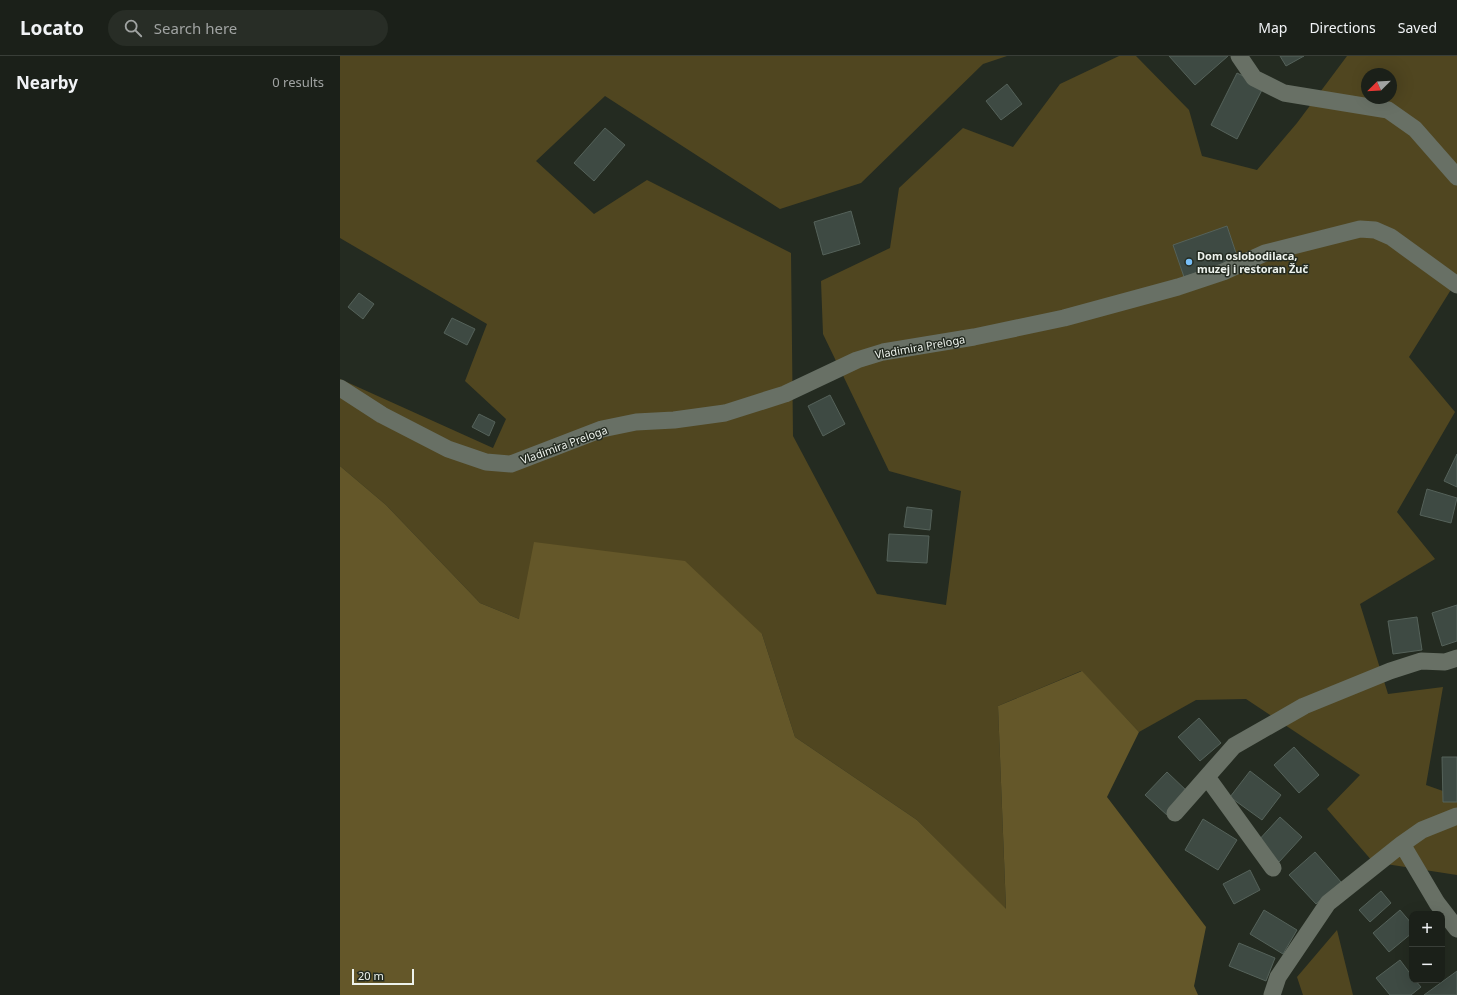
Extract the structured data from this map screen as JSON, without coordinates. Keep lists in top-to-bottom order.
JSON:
{
  "streets": {
    "street": ["Vladimira Preloga"]
  },
  "places": ["Dom oslobodilaca, muzej i restoran Žuč"],
  "scale_bar": "20 m",
  "north": "bottom left",
  "page": {
    "header": "Locato",
    "search": "Search here",
    "nav": ["Map", "Directions", "Saved"],
    "heading": ["Nearby", "0 results"],
    "map_buttons": ["+", "−"],
    "scale": "20 m"
  }
}
